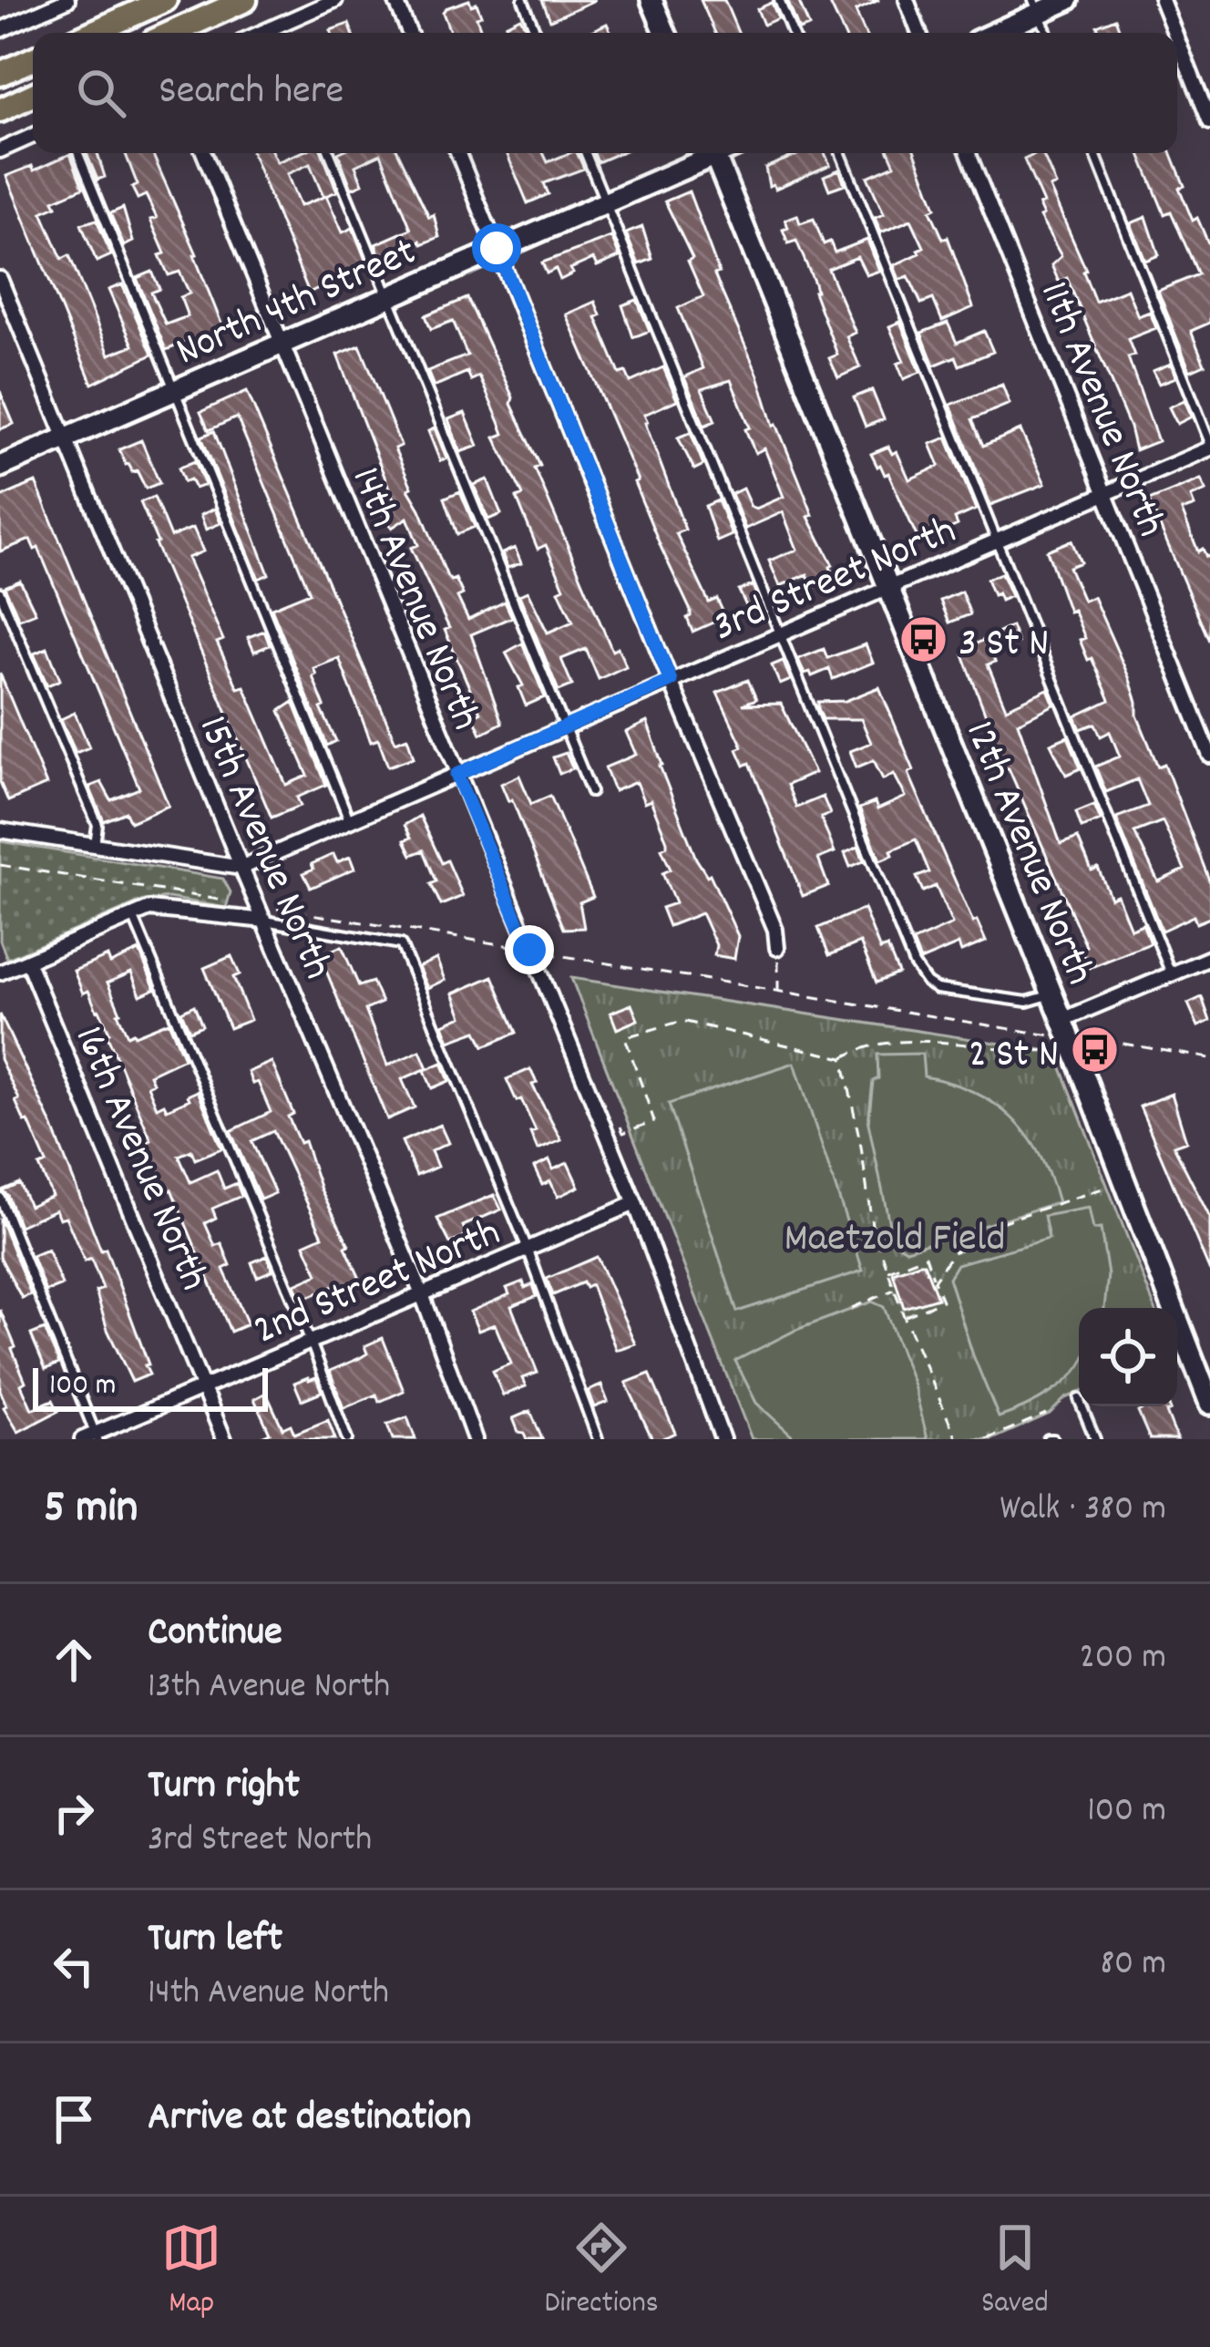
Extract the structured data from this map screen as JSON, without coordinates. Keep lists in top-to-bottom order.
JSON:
{
  "streets": {
    "street": [
      "North 4th Street",
      "11th Avenue North",
      "3rd Street North",
      "14th Avenue North",
      "15th Avenue North",
      "12th Avenue North",
      "16th Avenue North",
      "2nd Street North"
    ]
  },
  "crossings": [
    ["North 4th Street", "14th Avenue North"],
    ["North 4th Street", "15th Avenue North"],
    ["11th Avenue North", "3rd Street North"],
    ["3rd Street North", "14th Avenue North"],
    ["3rd Street North", "15th Avenue North"],
    ["3rd Street North", "12th Avenue North"],
    ["14th Avenue North", "2nd Street North"],
    ["15th Avenue North", "2nd Street North"],
    ["16th Avenue North", "2nd Street North"]
  ],
  "parks": ["Maetzold Field"],
  "places": {
    "bus stop": ["3 St N", "2 St N"]
  },
  "scale_bar": "100 m",
  "page": {
    "search": "Search here",
    "scale": "100 m",
    "heading": ["5 min", "Walk · 380 m"],
    "list": [
      ["Continue", "13th Avenue North", "200 m"],
      ["Turn right", "3rd Street North", "100 m"],
      ["Turn left", "14th Avenue North", "80 m"],
      "Arrive at destination"
    ],
    "nav": ["Map", "Directions", "Saved"]
  }
}
